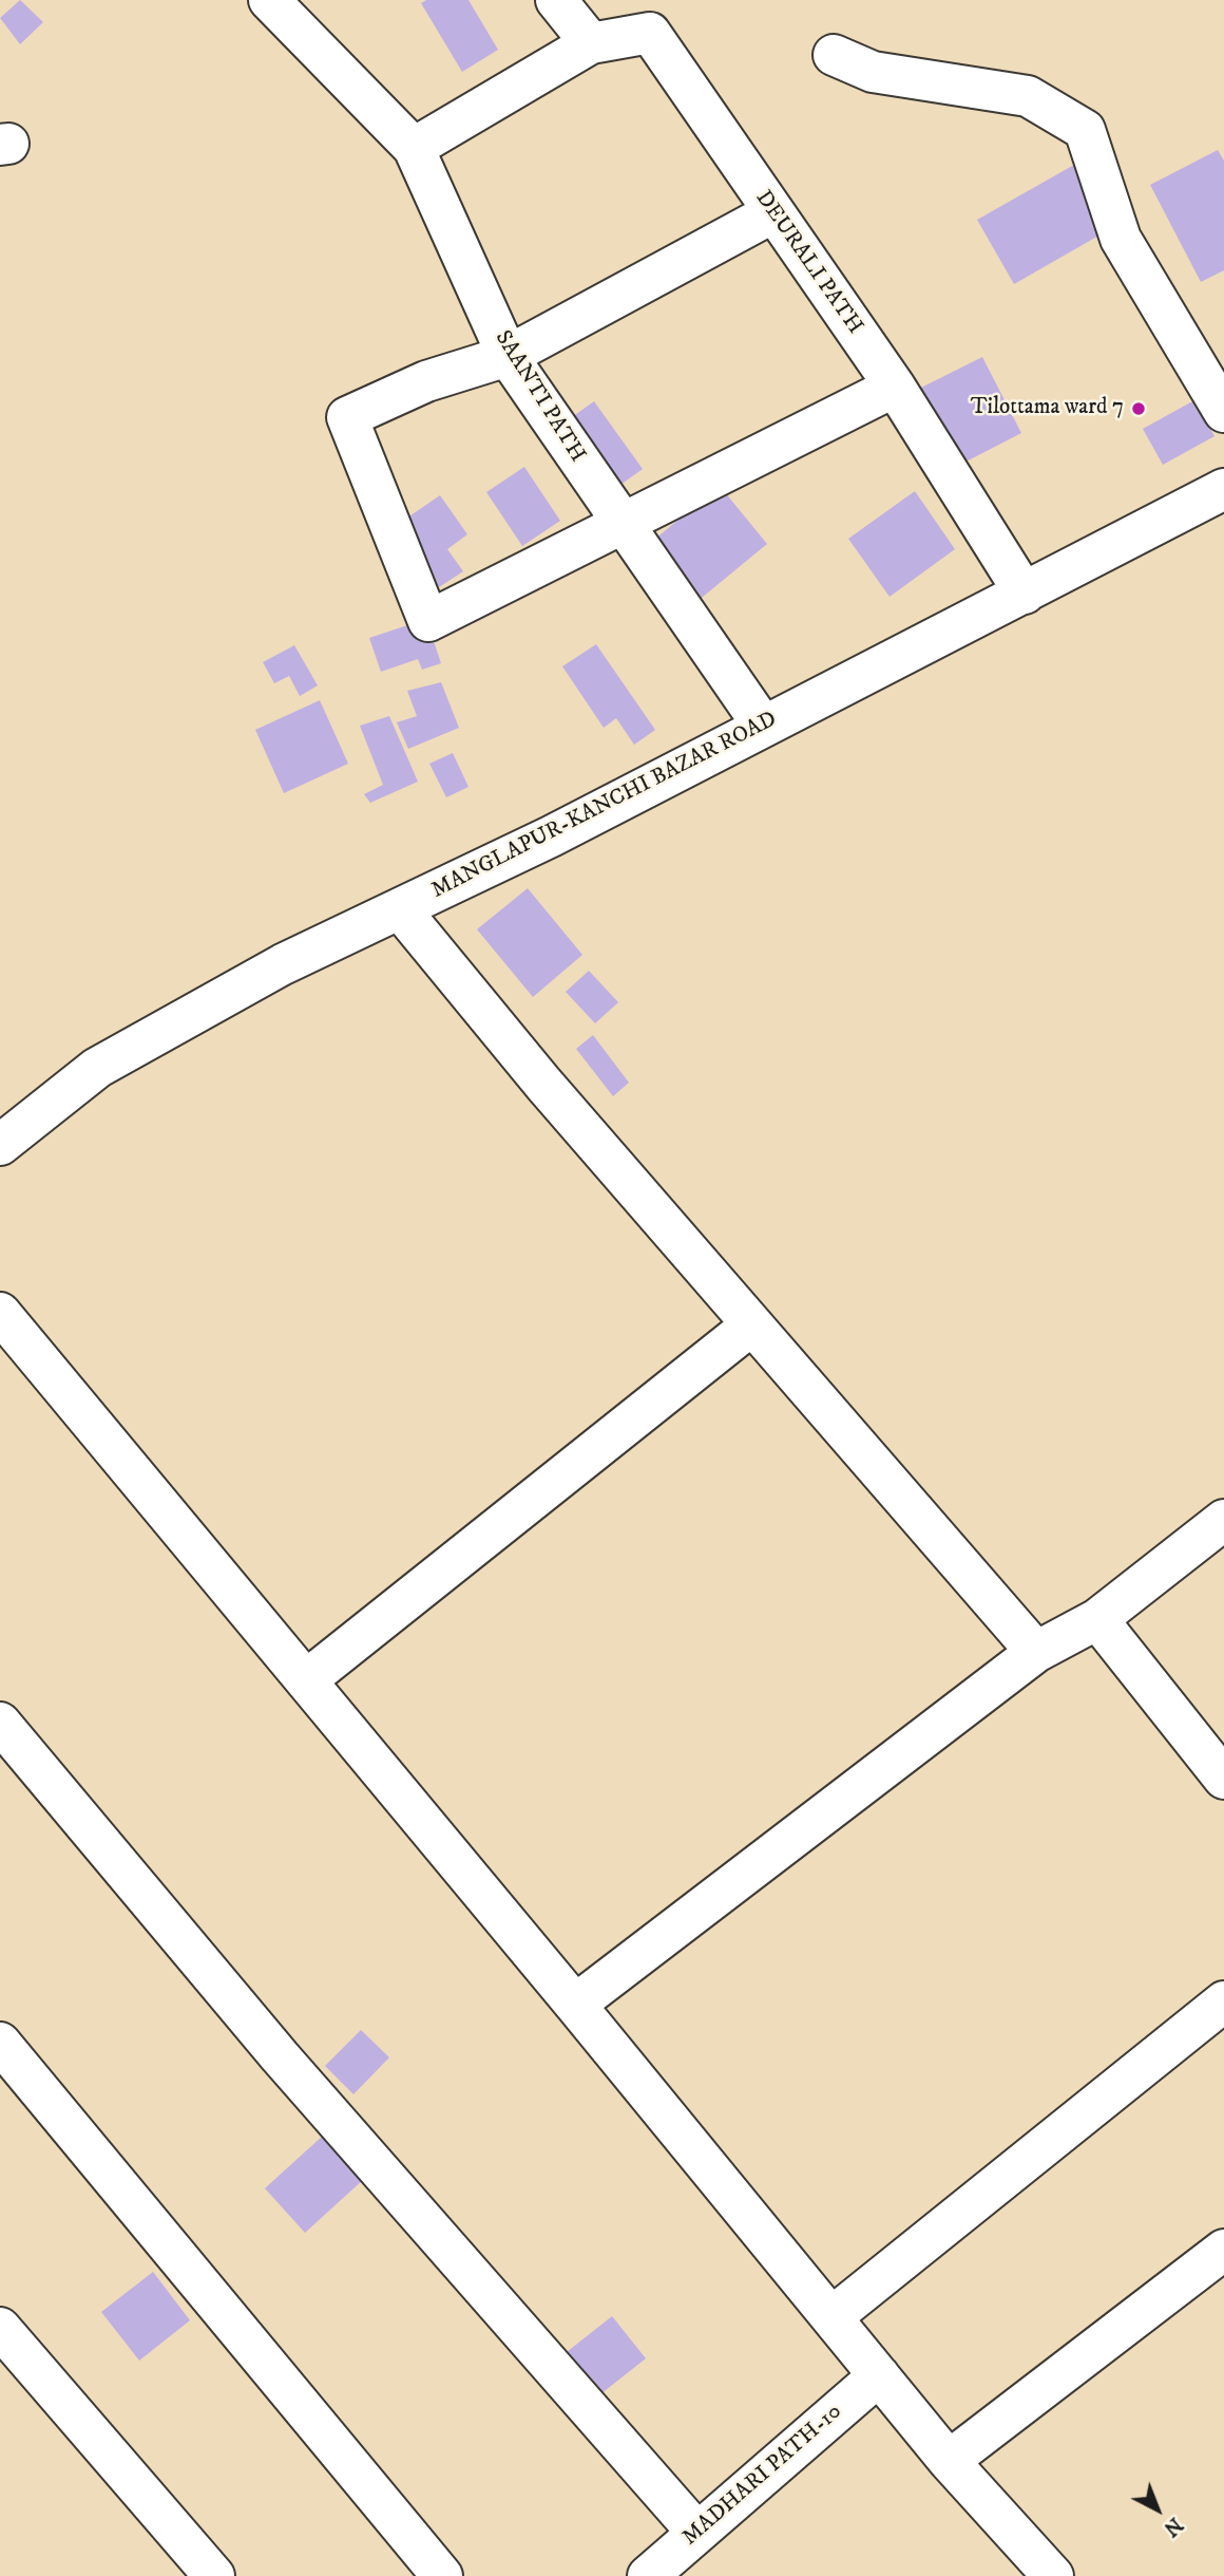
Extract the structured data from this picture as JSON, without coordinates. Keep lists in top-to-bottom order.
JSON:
{
  "streets": {
    "street": [
      "DEURALI PATH",
      "SAANTI PATH",
      "MANGLAPUR-KANCHI BAZAR ROAD",
      "MADHARI PATH-10"
    ]
  },
  "crossings": [
    ["DEURALI PATH", "MANGLAPUR-KANCHI BAZAR ROAD"],
    ["SAANTI PATH", "MANGLAPUR-KANCHI BAZAR ROAD"]
  ],
  "places": ["Tilottama ward 7"],
  "north": "bottom right"
}
